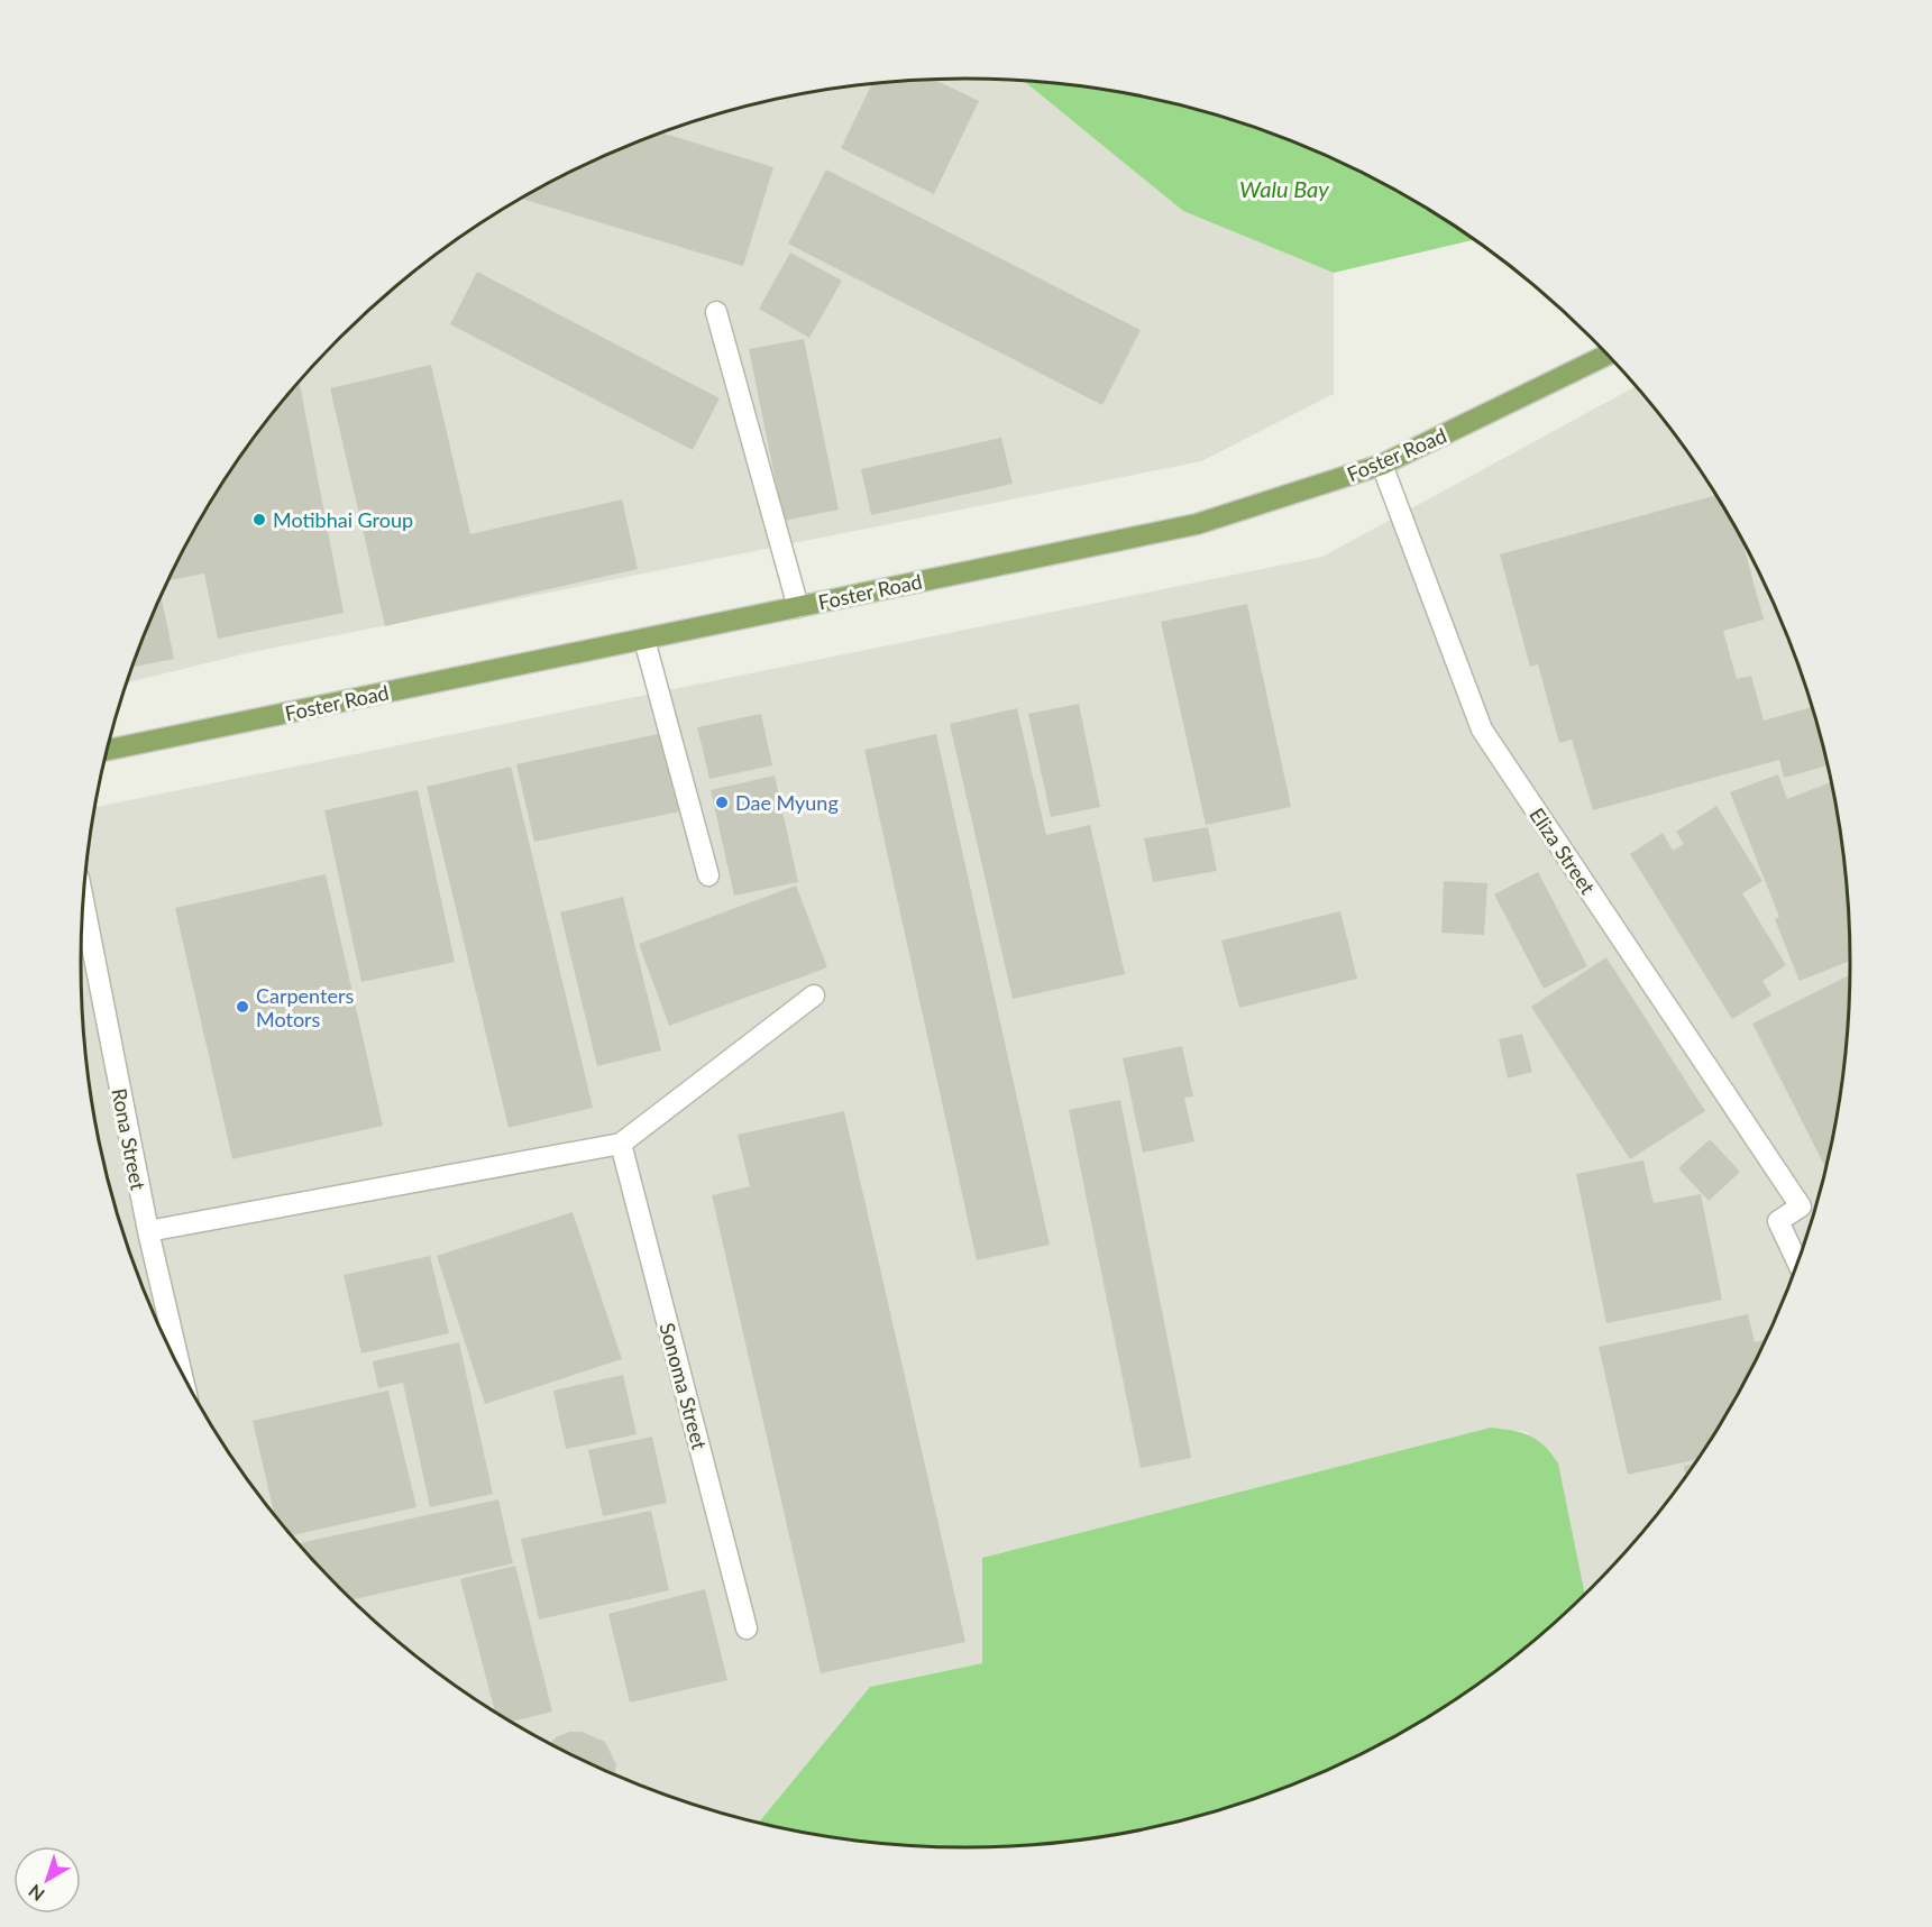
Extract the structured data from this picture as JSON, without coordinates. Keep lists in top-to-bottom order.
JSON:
{
  "streets": {
    "main road": ["Foster Road"],
    "street": ["Eliza Street", "Rona Street", "Sonoma Street"]
  },
  "crossings": [
    ["Foster Road", "Eliza Street"]
  ],
  "water": ["Walu Bay"],
  "places": ["Motibhai Group", "Dae Myung", "Carpenters Motors"],
  "north": "bottom left"
}
